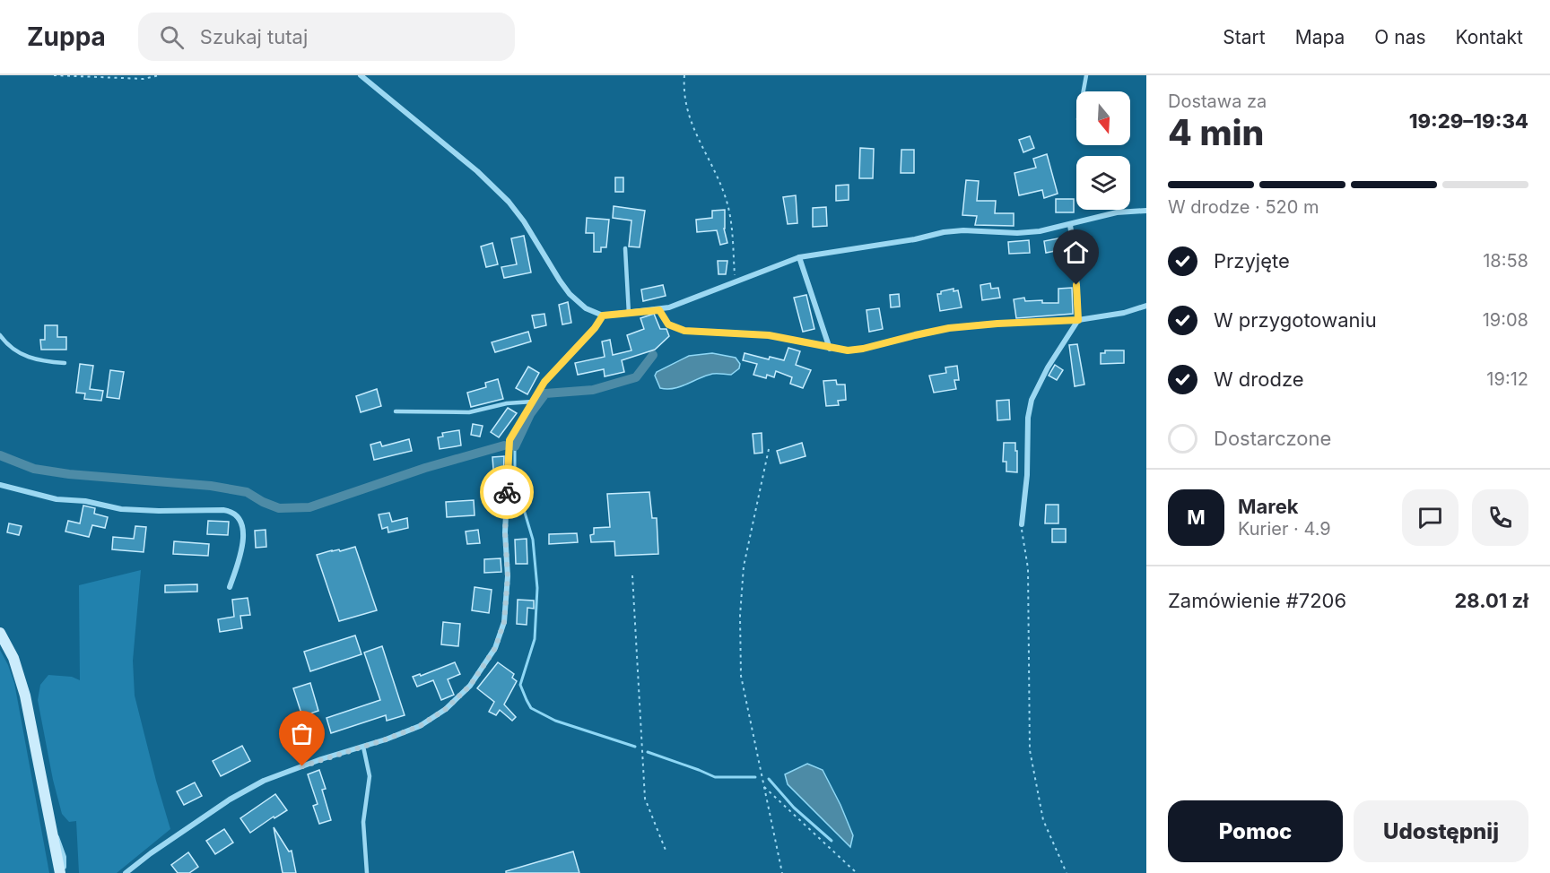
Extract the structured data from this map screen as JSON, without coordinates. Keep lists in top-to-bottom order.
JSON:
{
  "north": "bottom",
  "page": {
    "header": "Zuppa",
    "search": "Szukaj tutaj",
    "nav": [
      "Start",
      "Mapa",
      "O nas",
      "Kontakt"
    ],
    "heading": ["4 min", "Dostawa za", "19:29–19:34"],
    "panel": [
      "Marek",
      "Kurier · 4.9",
      "Zamówienie #7206",
      "28.01 zł"
    ],
    "bar": "W drodze · 520 m",
    "list": [
      ["Przyjęte", "18:58"],
      ["W przygotowaniu", "19:08"],
      ["W drodze", "19:12"],
      "Dostarczone"
    ],
    "round": "M",
    "buttons": ["Pomoc", "Udostępnij"]
  }
}
